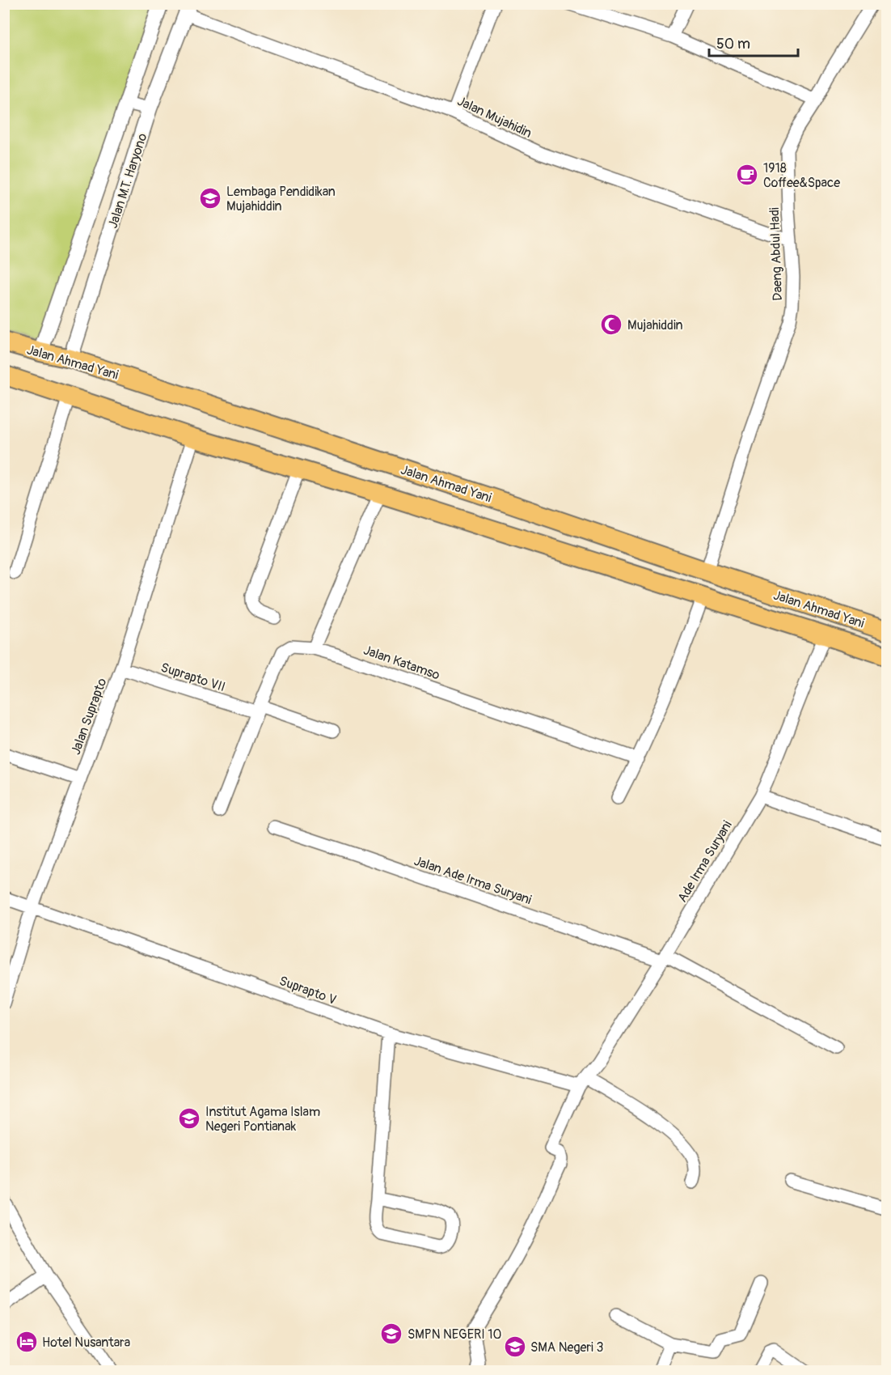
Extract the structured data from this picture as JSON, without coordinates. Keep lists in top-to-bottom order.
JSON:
{
  "streets": {
    "main road": ["Jalan Ahmad Yani"],
    "street": [
      "Jalan Mujahidin",
      "Jalan M.T. Haryono",
      "Daeng Abdul Hadi",
      "Jalan Katamso",
      "Suprapto VII",
      "Jalan Suprapto",
      "Ade Irma Suryani",
      "Jalan Ade Irma Suryani",
      "Suprapto V"
    ]
  },
  "crossings": [
    ["Jalan Mujahidin", "Jalan M.T. Haryono"],
    ["Jalan Mujahidin", "Daeng Abdul Hadi"],
    ["Jalan M.T. Haryono", "Jalan Ahmad Yani"],
    ["Daeng Abdul Hadi", "Jalan Ahmad Yani"],
    ["Jalan Ahmad Yani", "Jalan Suprapto"],
    ["Jalan Ahmad Yani", "Ade Irma Suryani"],
    ["Jalan Katamso", "Suprapto VII"],
    ["Suprapto VII", "Jalan Suprapto"],
    ["Jalan Suprapto", "Suprapto V"],
    ["Ade Irma Suryani", "Jalan Ade Irma Suryani"],
    ["Ade Irma Suryani", "Suprapto V"]
  ],
  "places": {
    "cafe": ["1918 Coffee&Space"],
    "school or university": [
      "Lembaga Pendidikan Mujahiddin",
      "Institut Agama Islam Negeri Pontianak",
      "SMPN NEGERI 10",
      "SMA Negeri 3"
    ],
    "mosque": ["Mujahiddin"],
    "hotel": ["Hotel Nusantara"]
  },
  "scale_bar": "50 m"
}
